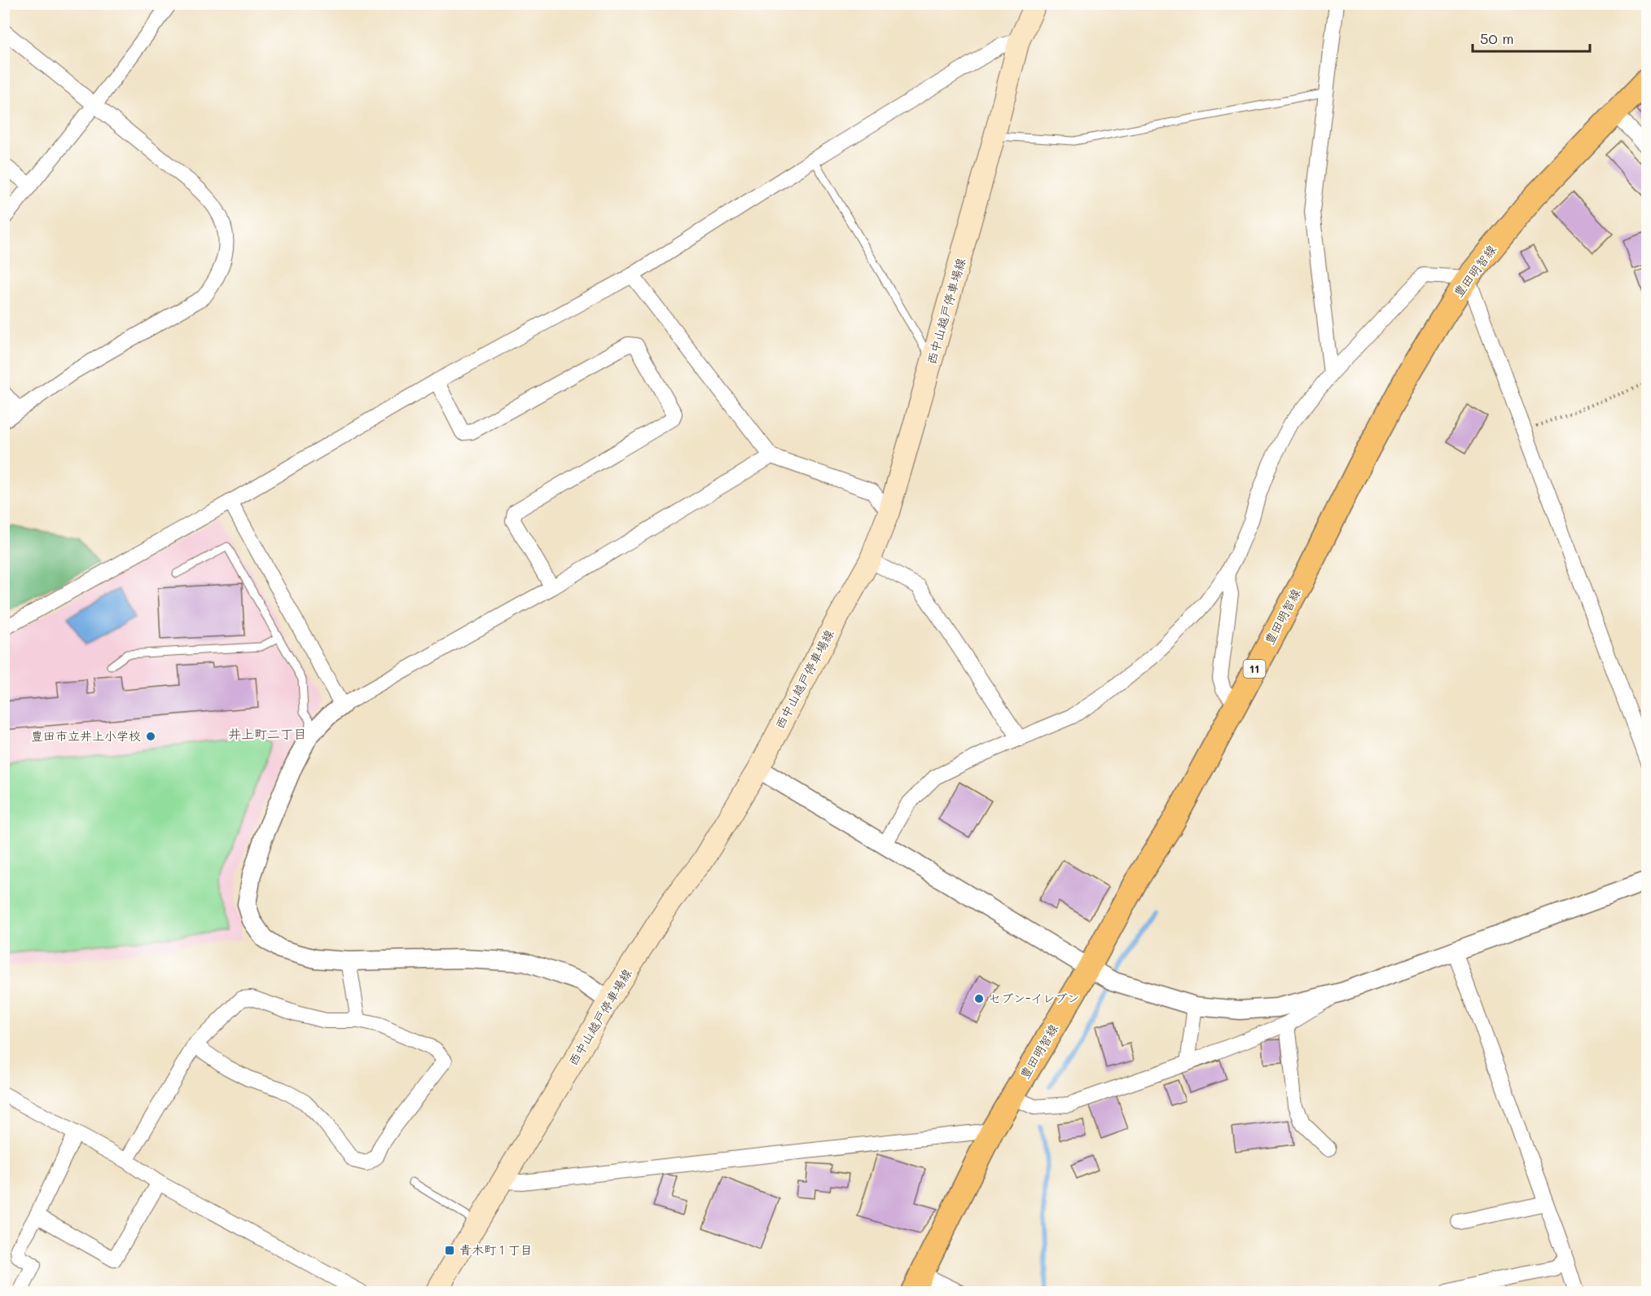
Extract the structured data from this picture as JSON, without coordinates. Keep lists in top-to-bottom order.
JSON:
{
  "streets": {
    "main road": ["豊田明智線", "西中山越戸停車場線", "11"]
  },
  "districts": ["井上町二丁目"],
  "places": {
    "other": ["豊田市立井上小学校", "セブン-イレブン"],
    "transit": ["青木町１丁目"]
  },
  "scale_bar": "50 m"
}
